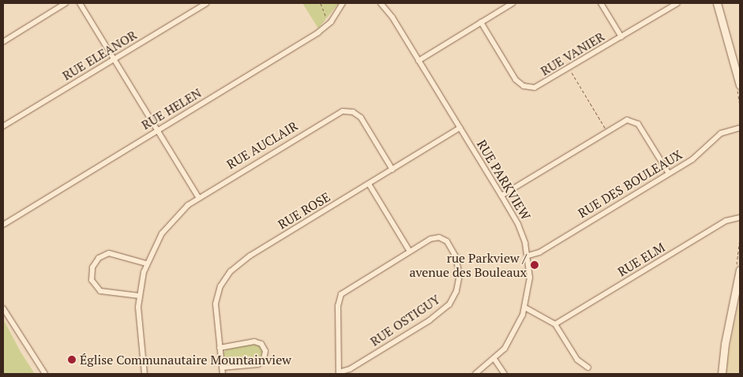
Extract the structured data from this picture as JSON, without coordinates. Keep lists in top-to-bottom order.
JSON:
{
  "streets": {
    "street": [
      "RUE VANIER",
      "RUE ELEANOR",
      "RUE HELEN",
      "RUE AUCLAIR",
      "RUE PARKVIEW",
      "RUE DES BOULEAUX",
      "RUE ROSE",
      "RUE ELM",
      "RUE OSTIGUY"
    ]
  },
  "crossings": [
    ["RUE AUCLAIR", "RUE ROSE"],
    ["RUE PARKVIEW", "RUE DES BOULEAUX"],
    ["RUE PARKVIEW", "RUE ROSE"]
  ],
  "places": ["rue Parkview / avenue des Bouleaux", "Église Communautaire Mountainview"]
}
